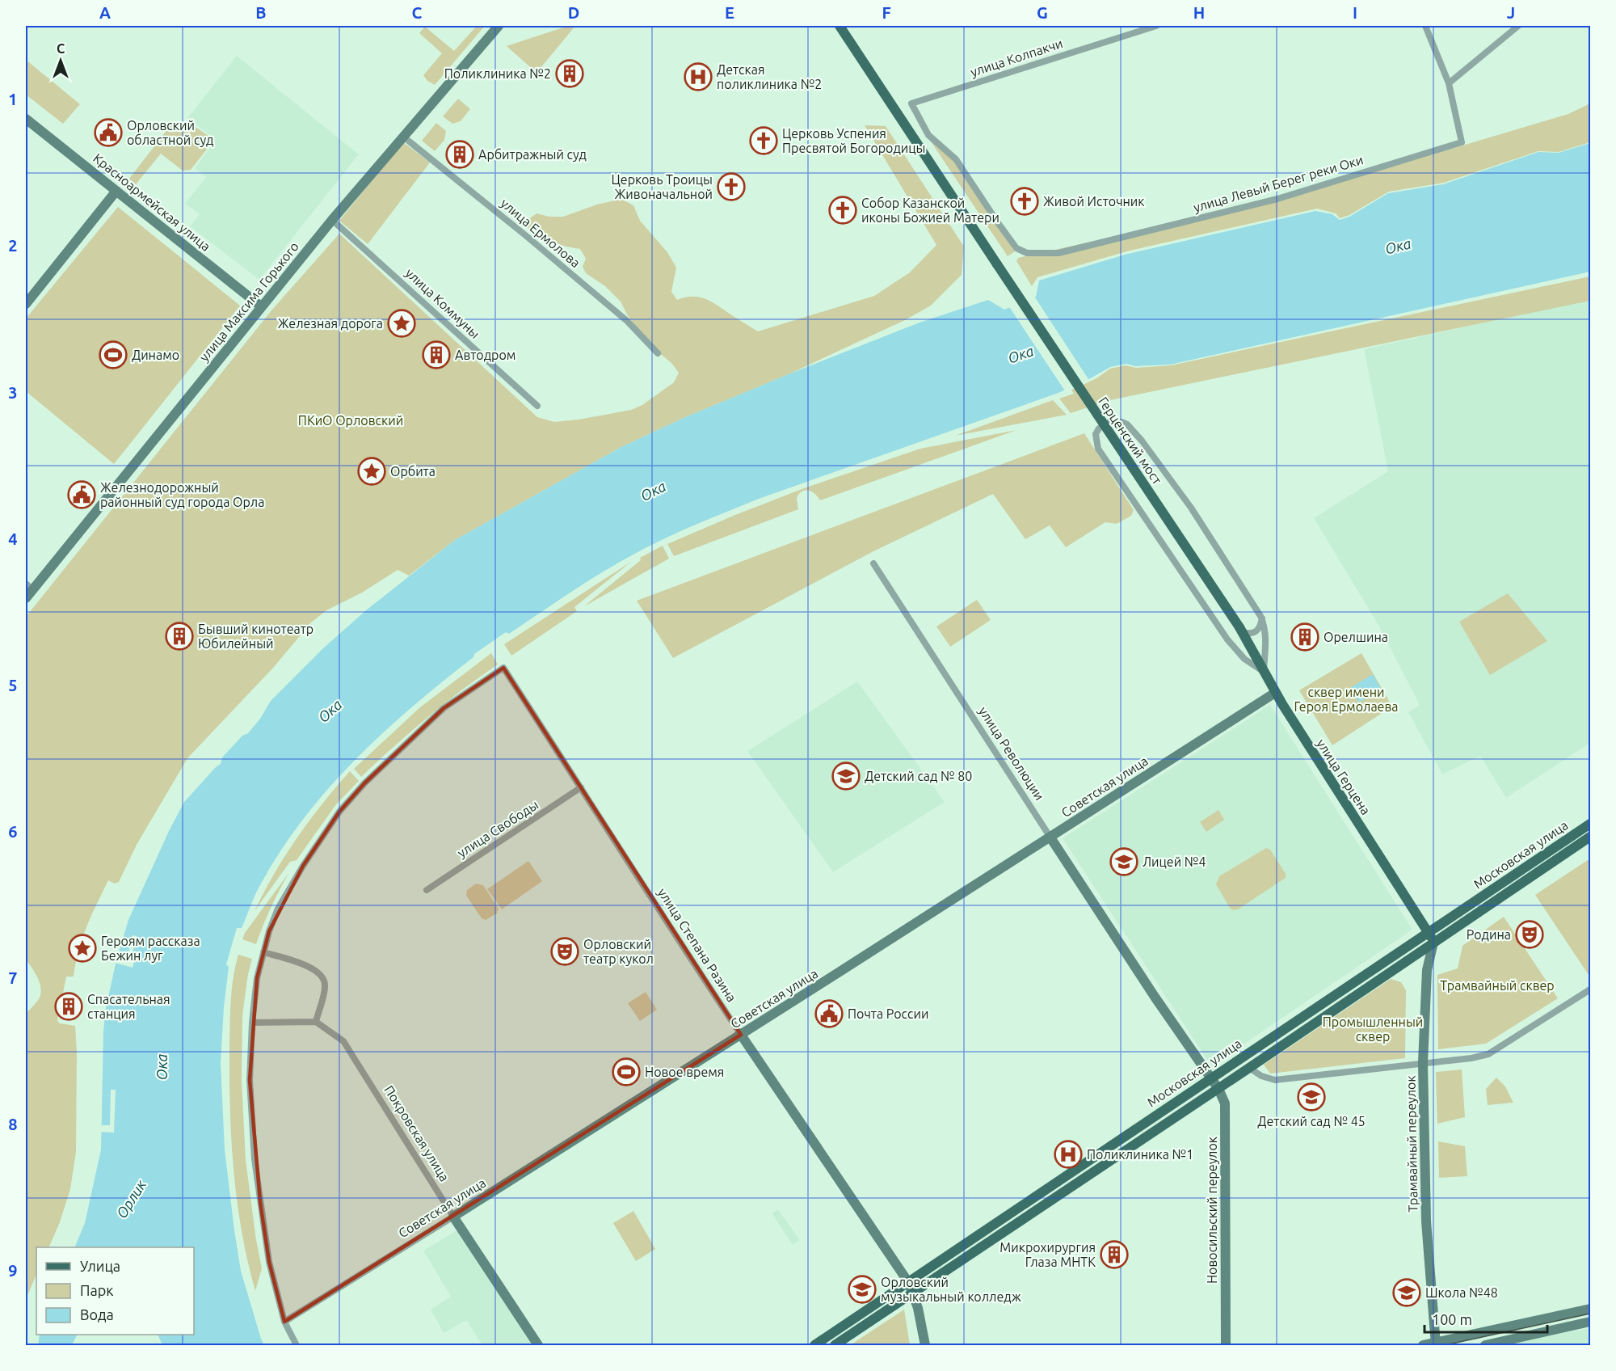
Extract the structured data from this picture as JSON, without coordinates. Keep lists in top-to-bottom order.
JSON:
{
  "streets": {
    "main road": ["Герценский мост", "улица Герцена", "Московская улица"],
    "street": [
      "улица Колпакчи",
      "улица Левый Берег реки Оки",
      "Красноармейская улица",
      "улица Ермолова",
      "улица Максима Горького",
      "улица Коммуны",
      "улица Революции",
      "Советская улица",
      "улица Свободы",
      "улица Степана Разина",
      "Покровская улица",
      "Трамвайный переулок",
      "Новосильский переулок"
    ]
  },
  "crossings": [
    ["улица Колпакчи", "улица Левый Берег реки Оки"],
    ["Красноармейская улица", "улица Максима Горького"],
    ["улица Ермолова", "улица Максима Горького"],
    ["улица Максима Горького", "улица Коммуны"],
    ["Герценский мост", "улица Герцена"],
    ["улица Революции", "Советская улица"],
    ["улица Революции", "Московская улица"],
    ["улица Революции", "Новосильский переулок"],
    ["улица Герцена", "Советская улица"],
    ["улица Герцена", "Московская улица"],
    ["улица Герцена", "Трамвайный переулок"],
    ["Советская улица", "улица Степана Разина"],
    ["Советская улица", "Покровская улица"],
    ["улица Свободы", "улица Степана Разина"],
    ["Московская улица", "улица Степана Разина"],
    ["Московская улица", "Трамвайный переулок"],
    ["Московская улица", "Новосильский переулок"]
  ],
  "water": ["Ока", "Орлик"],
  "parks": [
    "ПКиО Орловский",
    "сквер имени Героя Ермолаева",
    "Трамвайный сквер",
    "Промышленный сквер"
  ],
  "places": {
    "building": [
      "Поликлиника №2",
      "Арбитражный суд",
      "Автодром",
      "Бывший кинотеатр Юбилейный",
      "Орелшина",
      "Спасательная станция",
      "Микрохирургия Глаза МНТК"
    ],
    "hospital": ["Детская поликлиника №2", "Поликлиника №1"],
    "public building": ["Орловский областной суд", "Железнодорожный районный суд города Орла", "Почта России"],
    "church": [
      "Церковь Успения Пресвятой Богородицы",
      "Церковь Троицы Живоначальной",
      "Живой Источник",
      "Собор Казанской иконы Божией Матери"
    ],
    "place": ["Железная дорога", "Орбита", "Героям рассказа Бежин луг"],
    "sports": ["Динамо", "Новое время"],
    "school or university": [
      "Детский сад № 80",
      "Лицей №4",
      "Детский сад № 45",
      "Орловский музыкальный колледж",
      "Школа №48"
    ],
    "theatre": ["Родина", "Орловский театр кукол"]
  },
  "legend": ["Улица", "Парк", "Вода"],
  "scale_bar": "100 m",
  "north": "top",
  "grid": {
    "columns": [
      "A",
      "B",
      "C",
      "D",
      "E",
      "F",
      "G",
      "H",
      "I",
      "J"
    ],
    "rows": [
      "1",
      "2",
      "3",
      "4",
      "5",
      "6",
      "7",
      "8",
      "9"
    ]
  }
}
